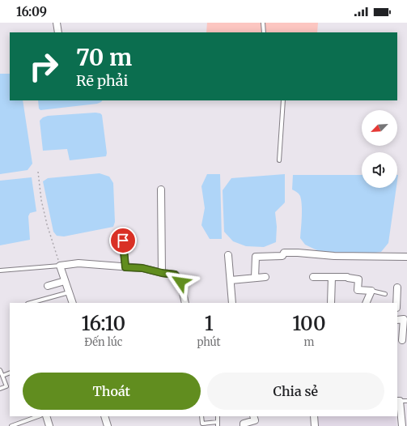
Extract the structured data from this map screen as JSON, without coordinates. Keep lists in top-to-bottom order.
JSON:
{
  "north": "bottom left",
  "page": {
    "status": "16:09",
    "turn": ["70 m", "Rẽ phải"],
    "eta": [
      "16:10",
      "Đến lúc",
      "1",
      "phút",
      "100",
      "m"
    ],
    "buttons": ["Thoát", "Chia sẻ"]
  }
}
